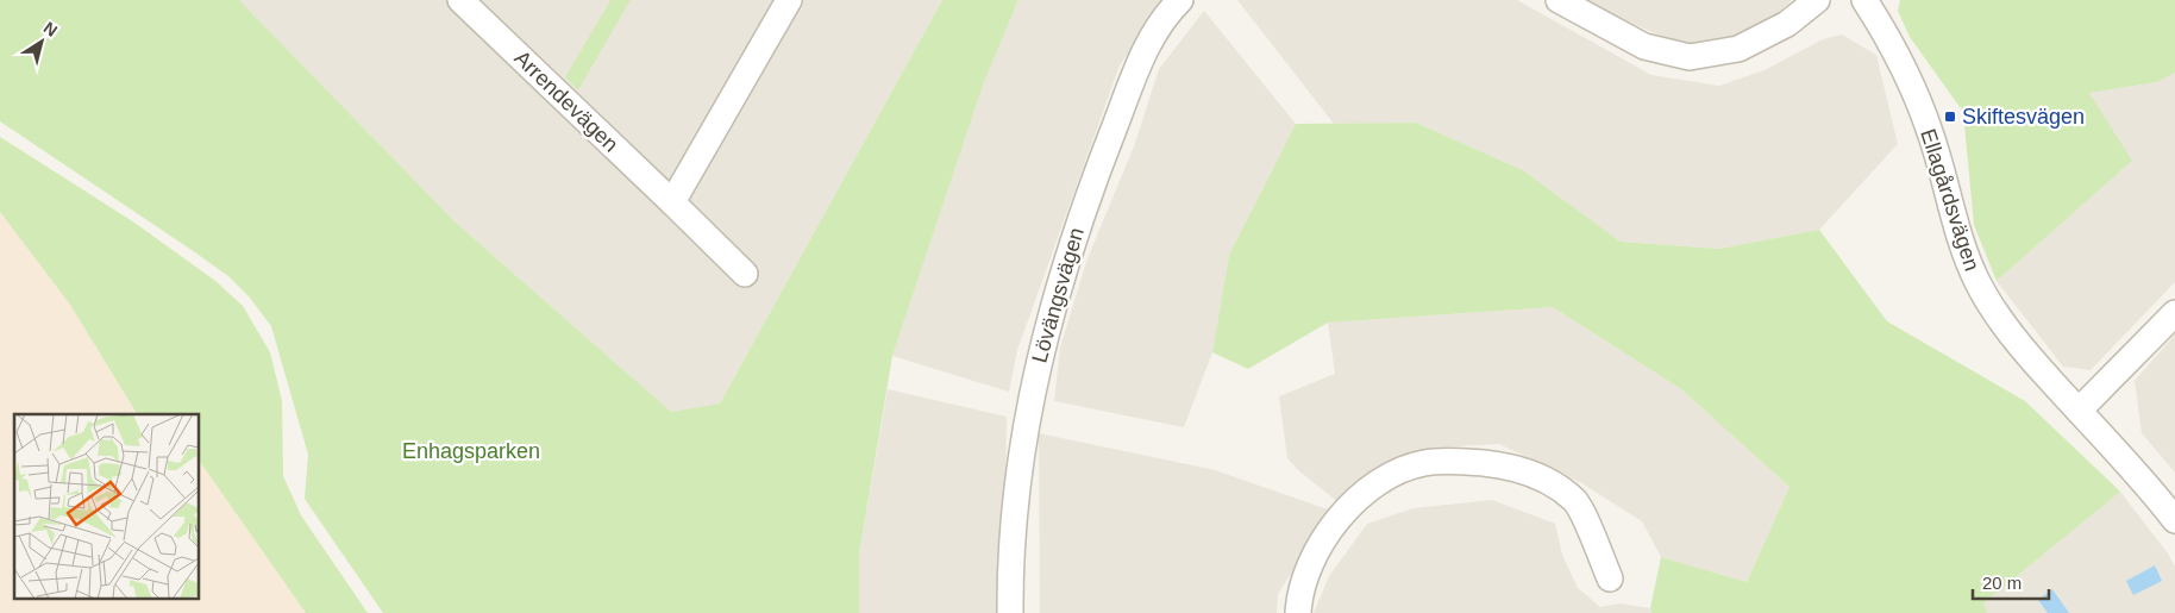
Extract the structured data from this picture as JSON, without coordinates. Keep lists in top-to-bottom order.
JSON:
{
  "streets": {
    "street": ["Arrendevägen", "Ellagårdsvägen", "Lövängsvägen"]
  },
  "parks": ["Enhagsparken"],
  "places": {
    "transit": ["Skiftesvägen"]
  },
  "scale_bar": "20 m",
  "north": "top right"
}
